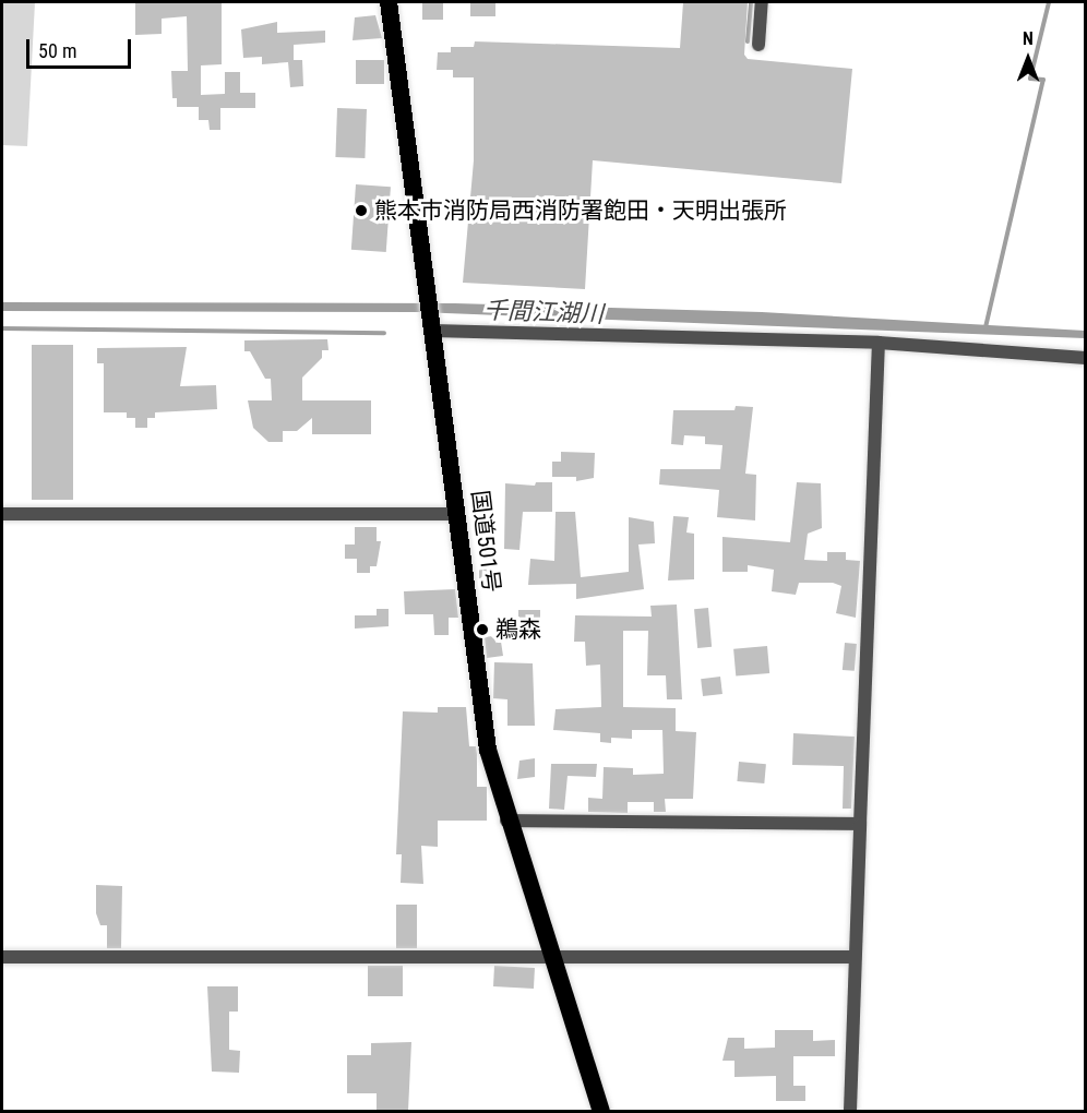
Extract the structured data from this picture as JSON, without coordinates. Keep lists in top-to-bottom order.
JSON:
{
  "streets": {
    "highway": ["国道501号"]
  },
  "water": ["千間江湖川"],
  "places": ["熊本市消防局西消防署飽田・天明出張所", "鵜森"],
  "scale_bar": "50 m",
  "north": "top"
}
